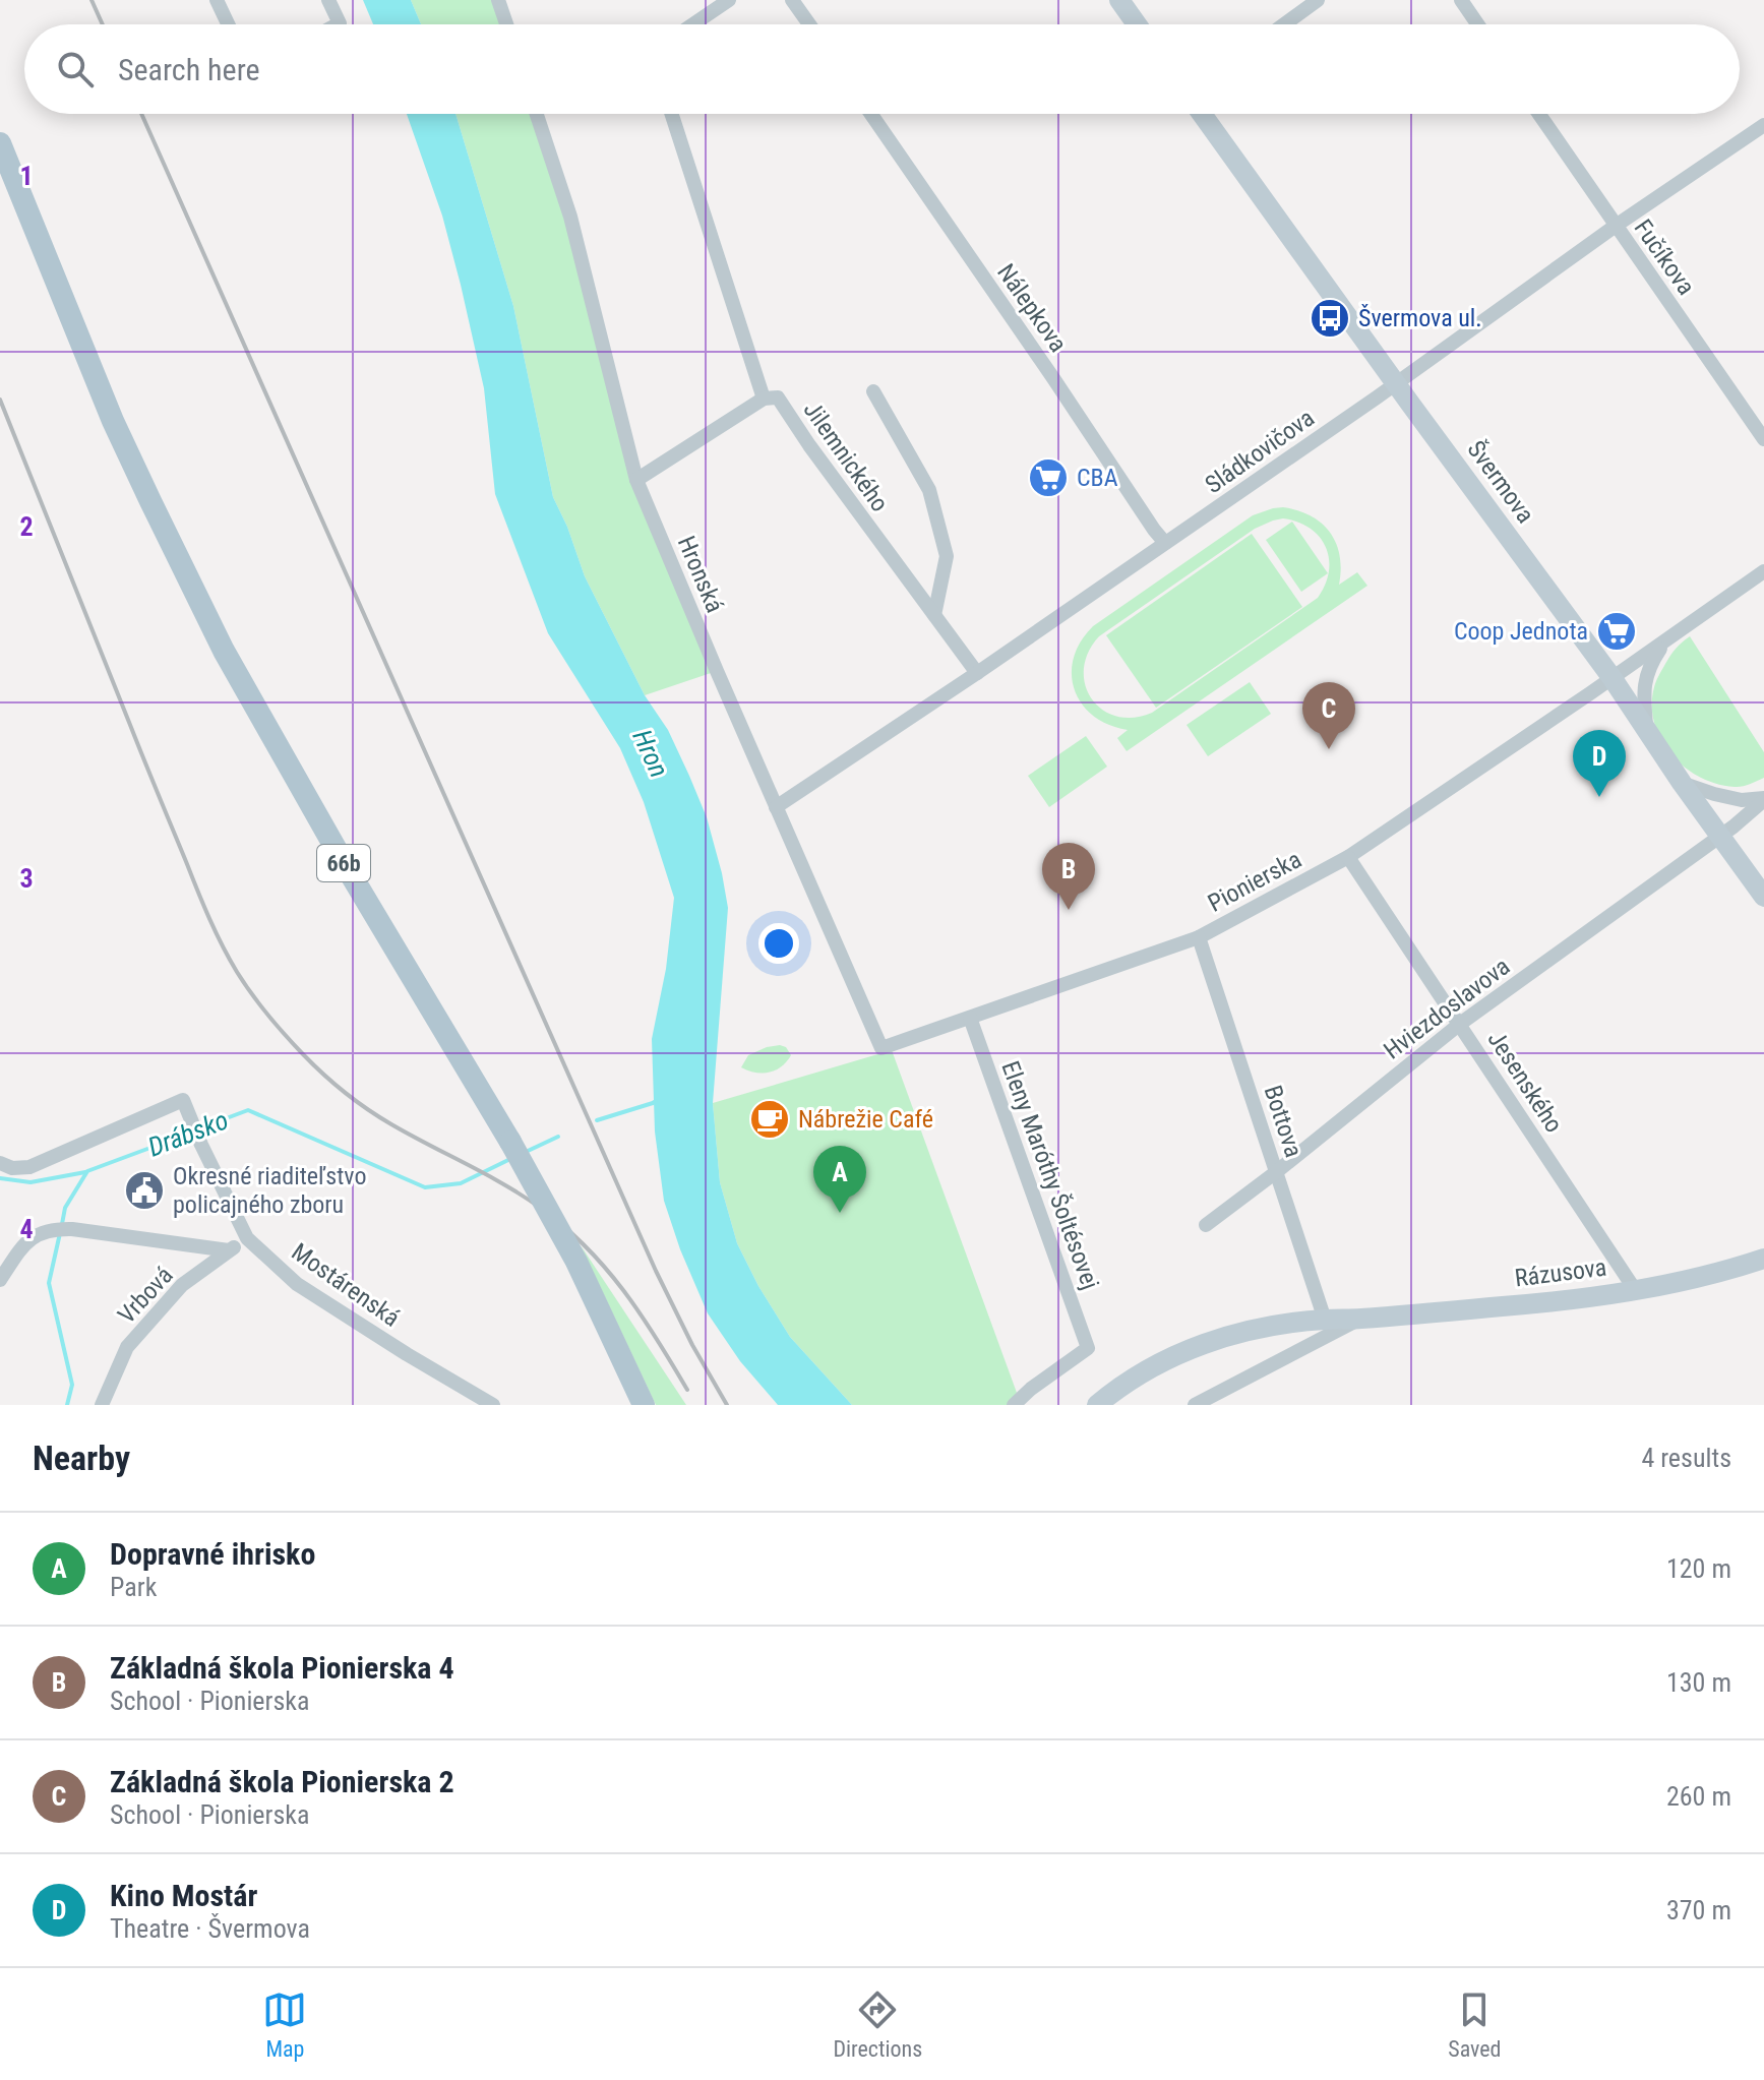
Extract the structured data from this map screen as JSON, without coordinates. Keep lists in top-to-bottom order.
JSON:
{
  "streets": {
    "main road": ["66b"],
    "street": [
      "Fučíkova",
      "Nálepkova",
      "Sládkovičova",
      "Jilemnického",
      "Švermova",
      "Hronská",
      "Pionierska",
      "Hviezdoslavova",
      "Jesenského",
      "Bottova",
      "Eleny Maróthy Šoltésovej",
      "Rázusova",
      "Mostárenská",
      "Vrbová"
    ]
  },
  "crossings": [
    ["Fučíkova", "Sládkovičova"],
    ["Nálepkova", "Sládkovičova"],
    ["Sládkovičova", "Jilemnického"],
    ["Sládkovičova", "Švermova"],
    ["Sládkovičova", "Hronská"],
    ["Švermova", "Pionierska"],
    ["Švermova", "Hviezdoslavova"],
    ["Hronská", "Pionierska"],
    ["Pionierska", "Jesenského"],
    ["Pionierska", "Bottova"],
    ["Pionierska", "Eleny Maróthy Šoltésovej"],
    ["Hviezdoslavova", "Jesenského"],
    ["Hviezdoslavova", "Bottova"],
    ["Jesenského", "Rázusova"],
    ["Bottova", "Rázusova"],
    ["Mostárenská", "Vrbová"]
  ],
  "water": ["Hron", "Drábsko"],
  "places": {
    "bus stop": ["Švermova ul."],
    "supermarket": ["CBA", "Coop Jednota"],
    "cafe": ["Nábrežie Café"],
    "public building": ["Okresné riaditeľstvo policajného zboru"]
  },
  "page": {
    "search": "Search here",
    "pins": [
      "C",
      "D",
      "B",
      "A"
    ],
    "heading": ["Nearby", "4 results"],
    "list": [
      {
        "mark": "A",
        "name": "Dopravné ihrisko",
        "note": "Park",
        "value": "120 m"
      },
      {
        "mark": "B",
        "name": "Základná škola Pionierska 4",
        "note": "School · Pionierska",
        "value": "130 m"
      },
      {
        "mark": "C",
        "name": "Základná škola Pionierska 2",
        "note": "School · Pionierska",
        "value": "260 m"
      },
      {
        "mark": "D",
        "name": "Kino Mostár",
        "note": "Theatre · Švermova",
        "value": "370 m"
      }
    ],
    "nav": ["Map", "Directions", "Saved"]
  },
  "grid": {
    "rows": [
      "1",
      "2",
      "3",
      "4"
    ]
  }
}
